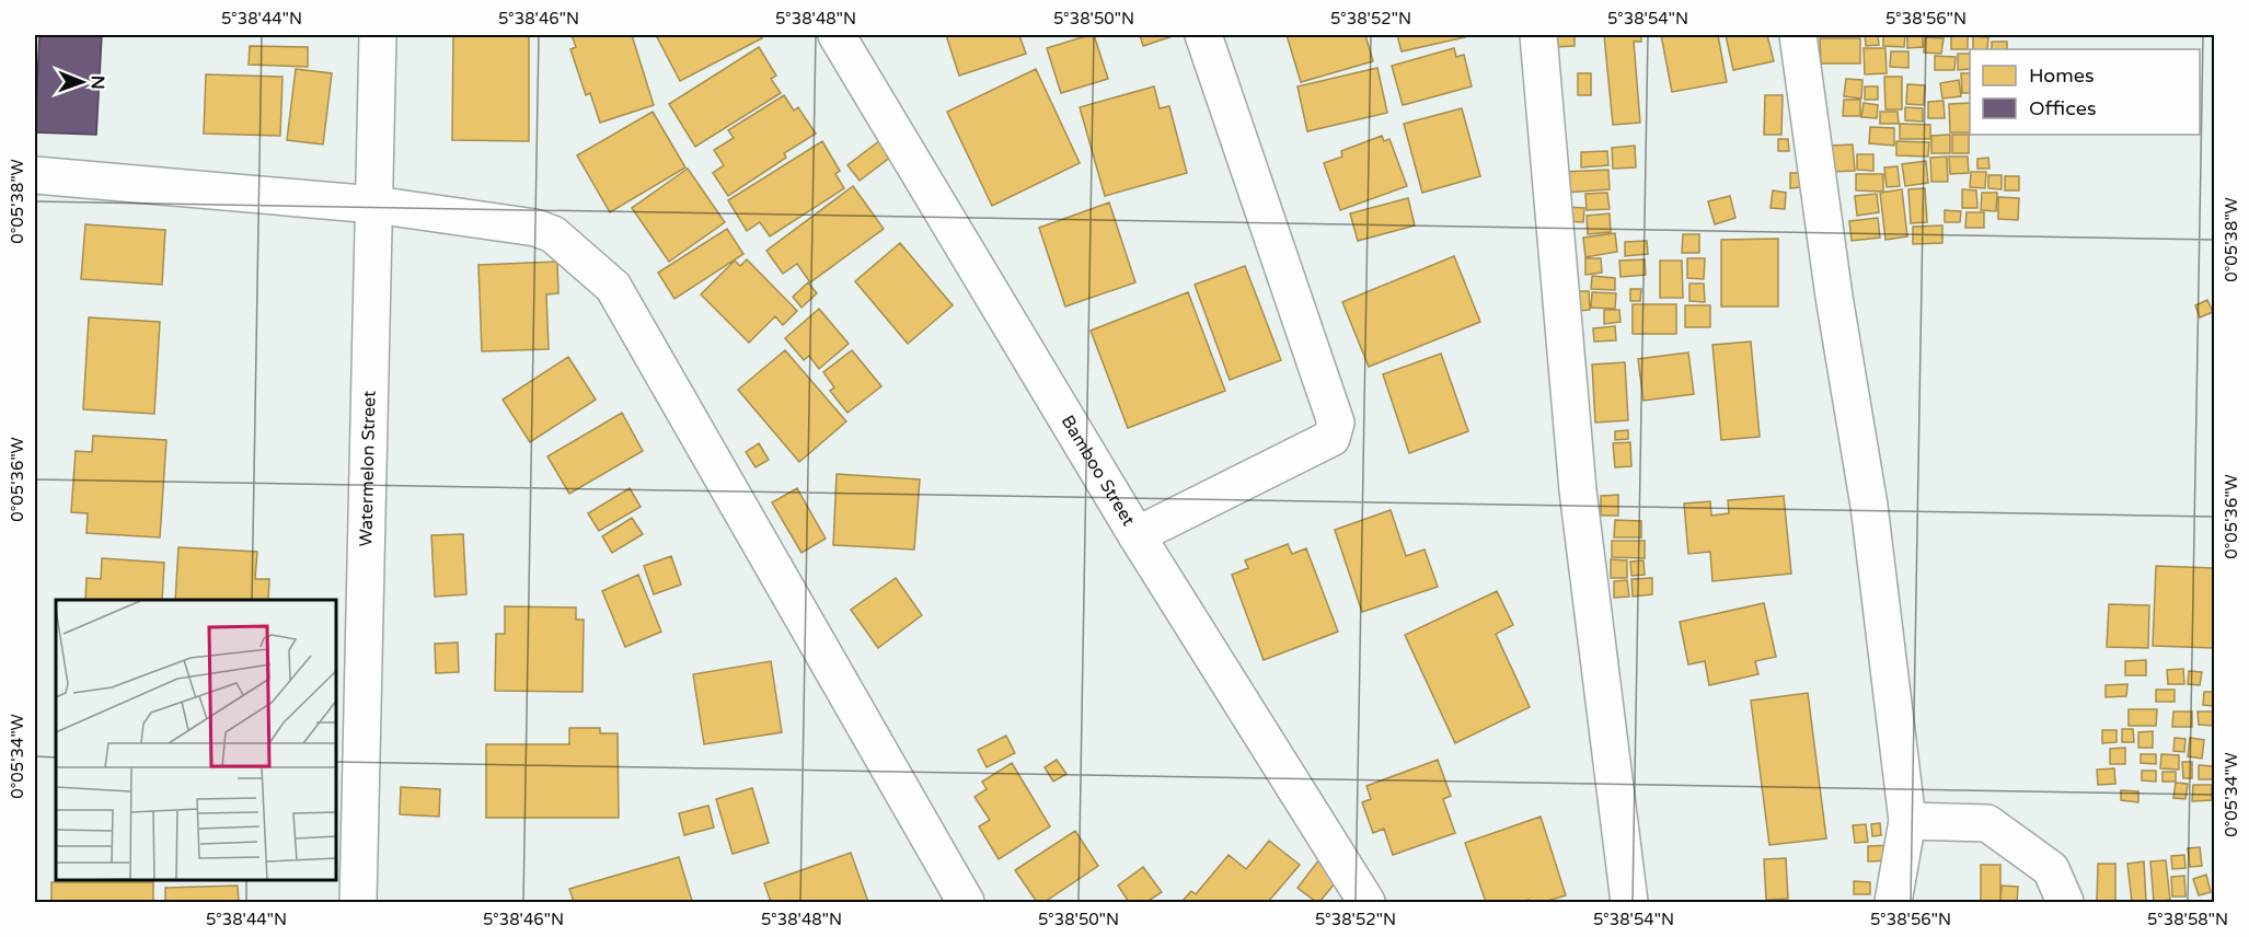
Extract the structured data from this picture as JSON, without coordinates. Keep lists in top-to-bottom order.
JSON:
{
  "streets": {
    "street": ["Watermelon Street", "Bamboo Street"]
  },
  "legend": ["Homes", "Offices"],
  "north": "right",
  "coordinates": [
    "5°38'44\"N",
    "5°38'46\"N",
    "5°38'48\"N",
    "5°38'50\"N",
    "5°38'52\"N",
    "5°38'54\"N",
    "5°38'56\"N",
    "0°05'38\"W",
    "0°05'36\"W",
    "0°05'34\"W",
    "5°38'58\"N"
  ]
}
